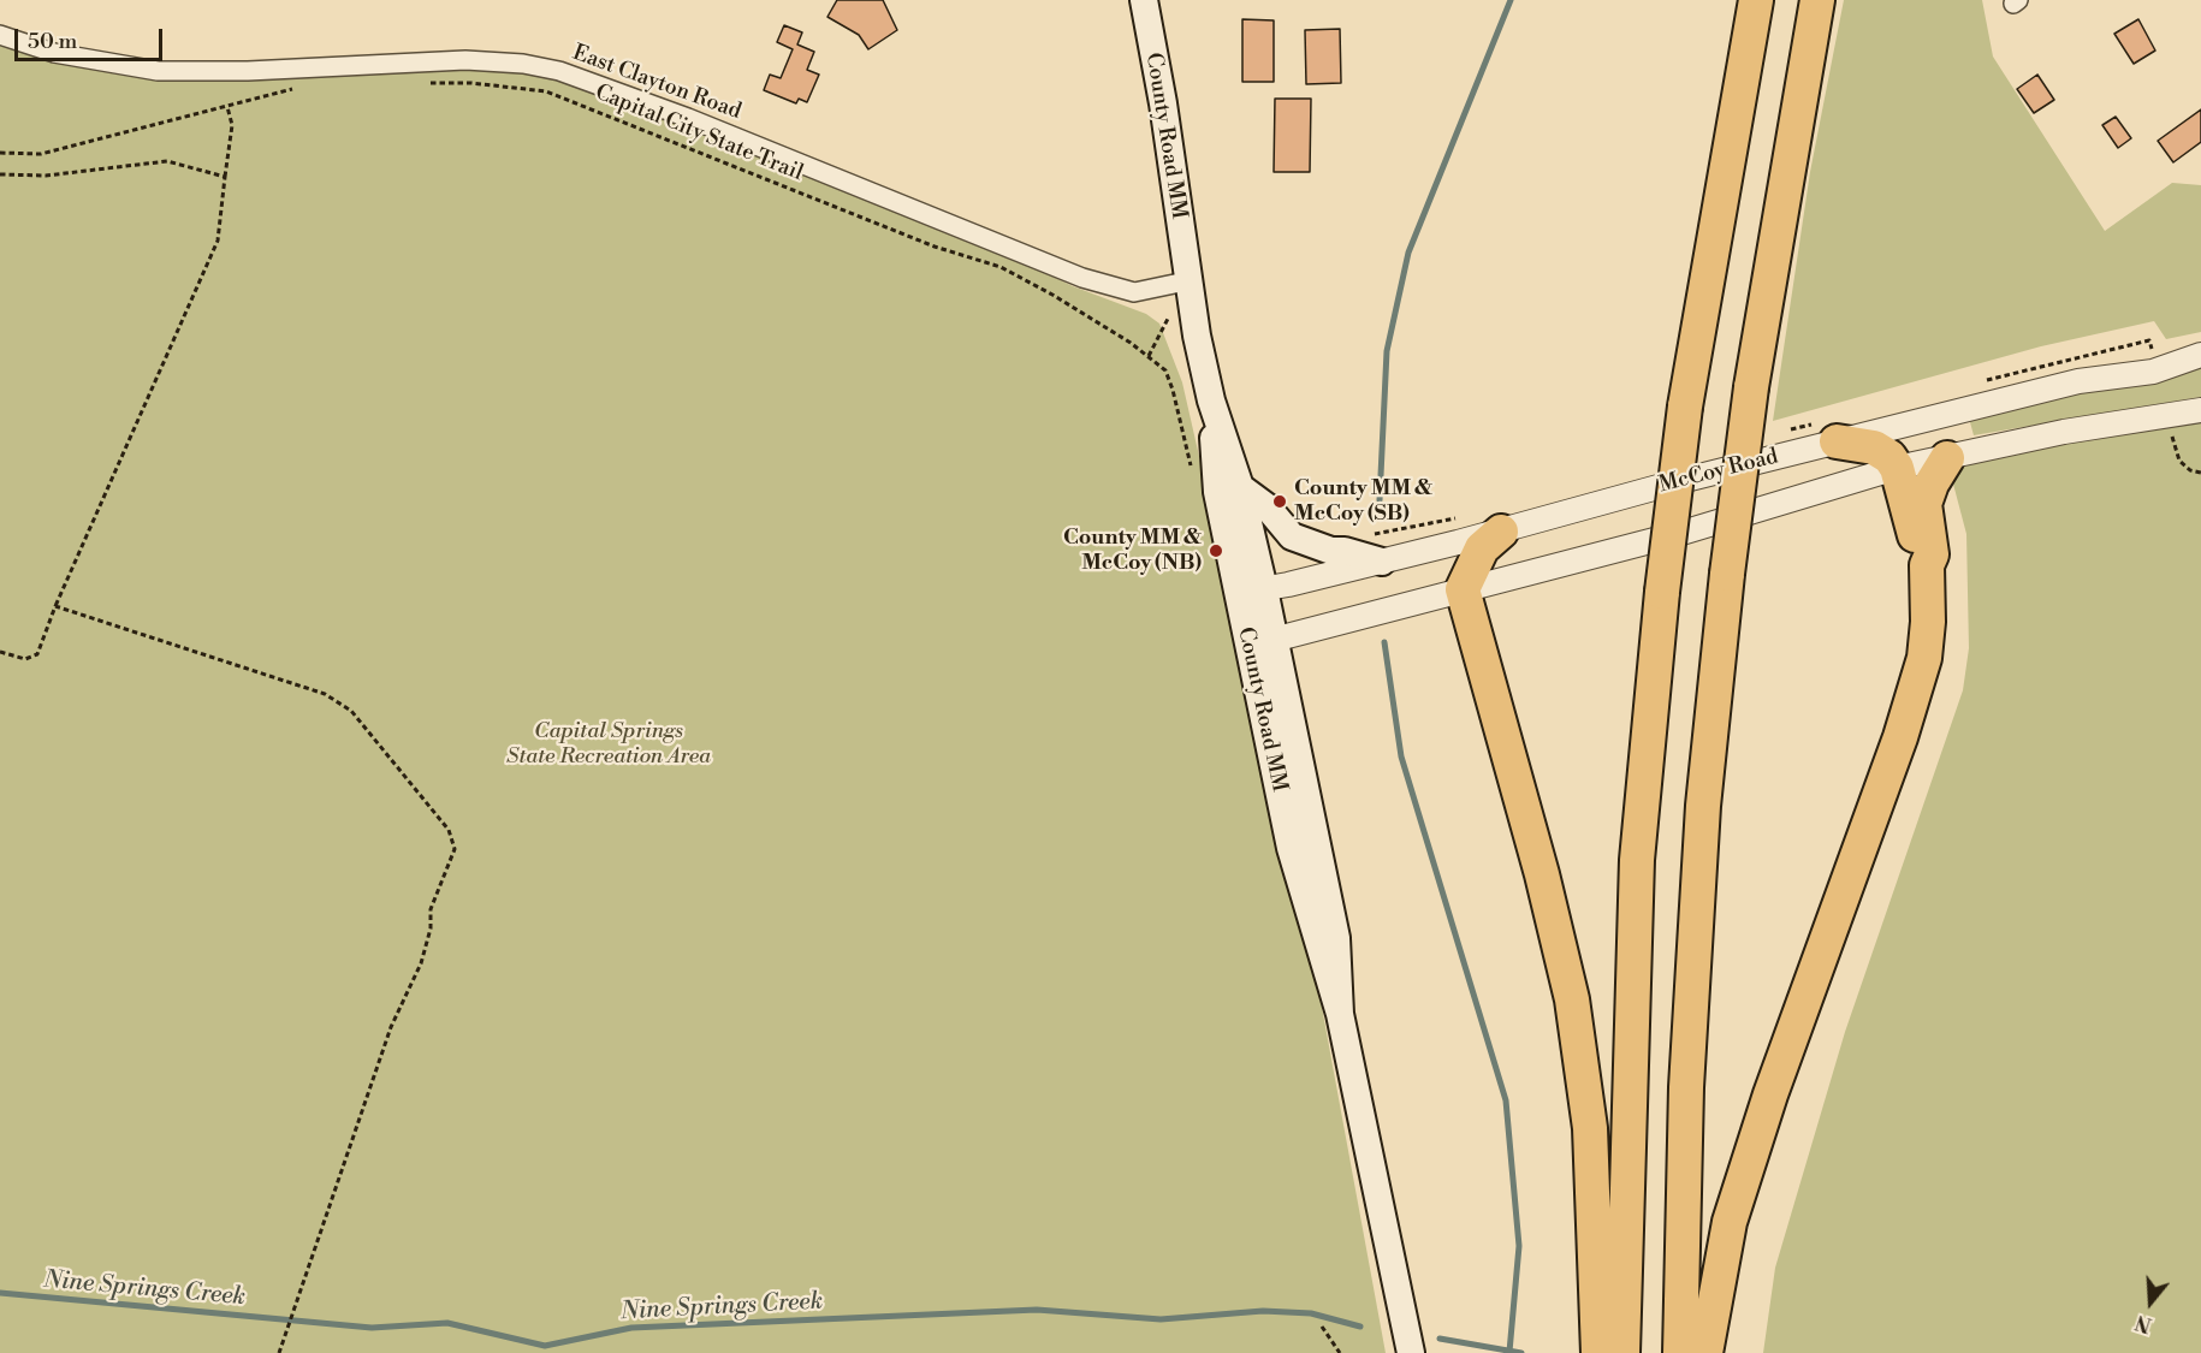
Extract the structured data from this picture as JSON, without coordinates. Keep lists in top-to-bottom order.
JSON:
{
  "streets": {
    "main road": ["County Road MM"],
    "street": ["East Clayton Road", "McCoy Road"],
    "path": ["Capital City State Trail"]
  },
  "crossings": [
    ["East Clayton Road", "County Road MM"],
    ["County Road MM", "McCoy Road"]
  ],
  "water": ["Nine Springs Creek"],
  "parks": ["Capital Springs State Recreation Area"],
  "places": ["County MM & McCoy (SB)", "County MM & McCoy (NB)"],
  "scale_bar": "50 m",
  "north": "bottom"
}
